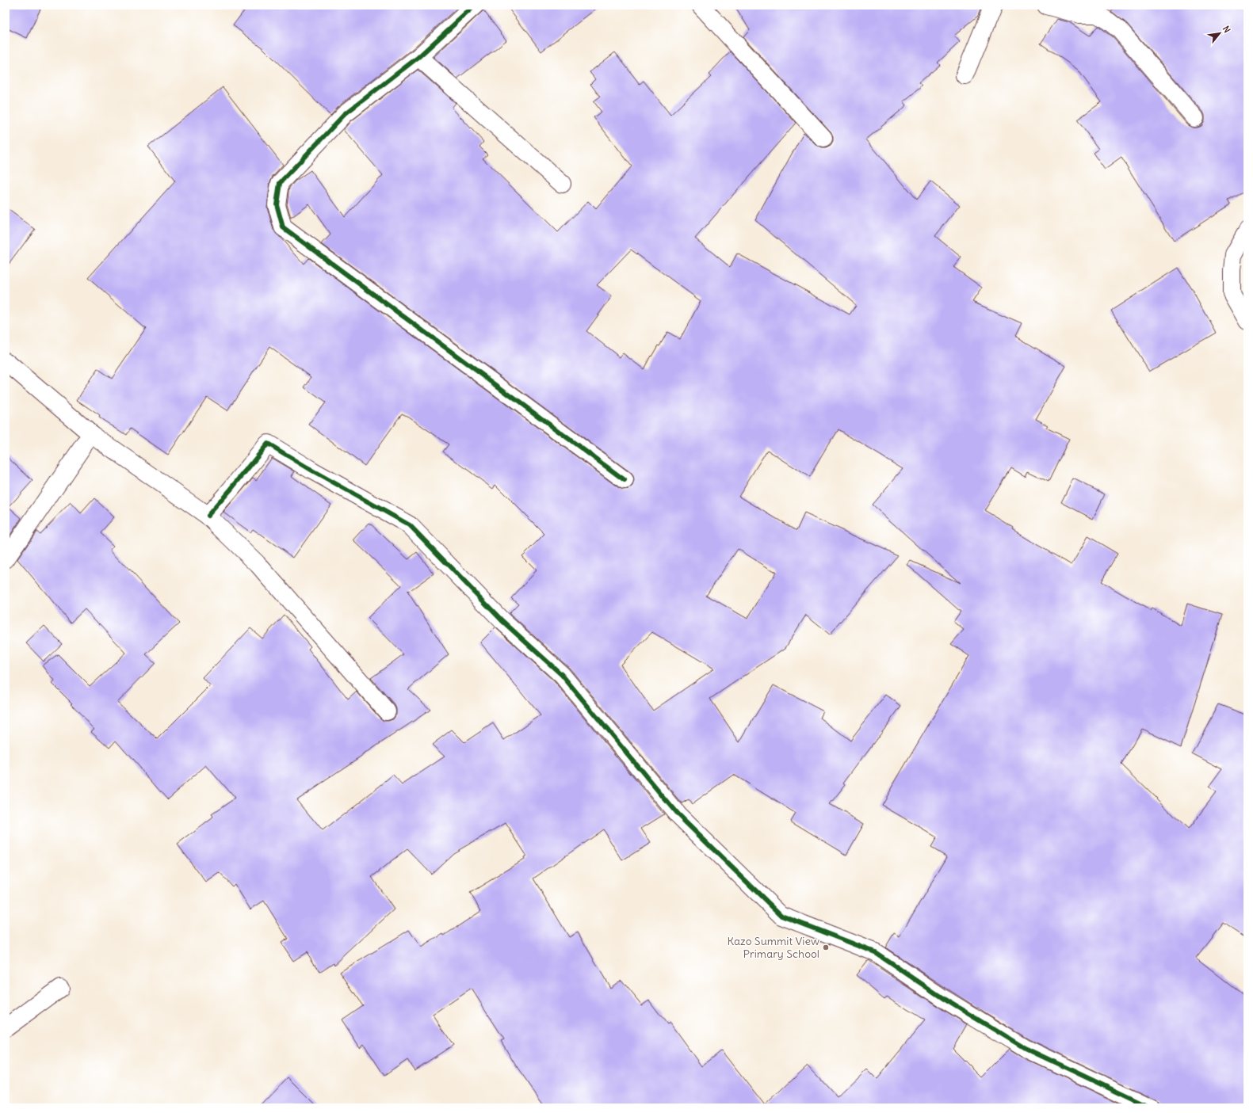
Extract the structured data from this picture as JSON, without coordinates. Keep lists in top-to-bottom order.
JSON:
{
  "places": ["Kazo Summit View Primary School"],
  "north": "top right"
}
